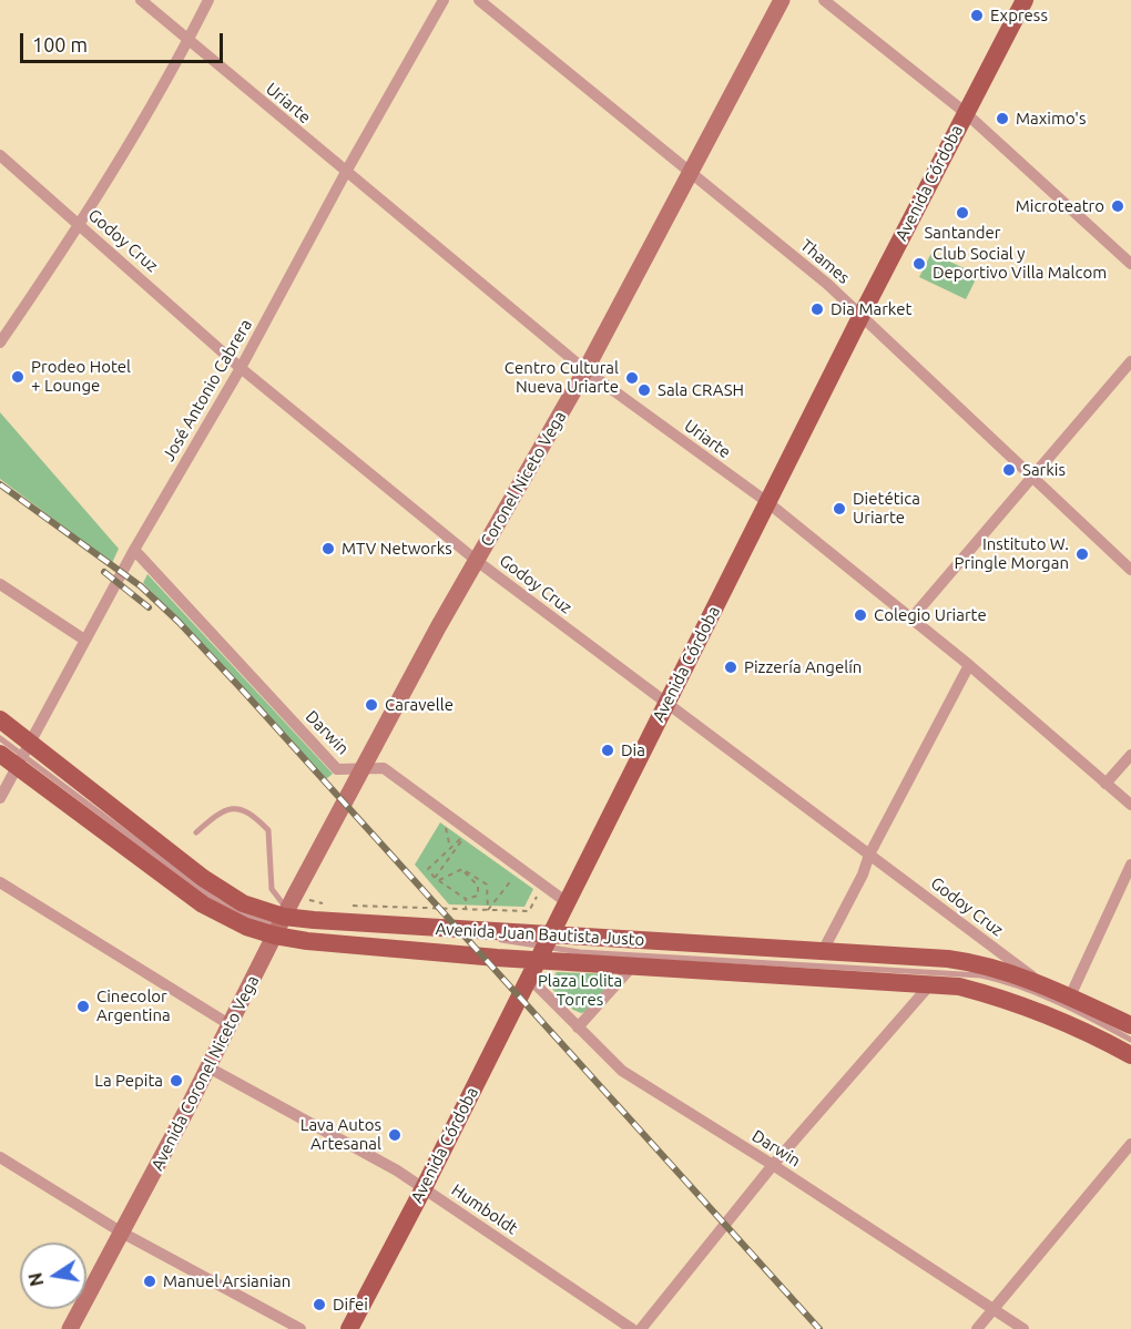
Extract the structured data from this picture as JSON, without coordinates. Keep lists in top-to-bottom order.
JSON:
{
  "streets": {
    "main road": ["Avenida Córdoba", "Avenida Juan Bautista Justo"],
    "street": [
      "Uriarte",
      "Godoy Cruz",
      "Thames",
      "José Antonio Cabrera",
      "Coronel Niceto Vega",
      "Darwin",
      "Avenida Coronel Niceto Vega",
      "Humboldt"
    ]
  },
  "crossings": [
    ["Uriarte", "Avenida Córdoba"],
    ["Uriarte", "José Antonio Cabrera"],
    ["Uriarte", "Coronel Niceto Vega"],
    ["Avenida Córdoba", "Godoy Cruz"],
    ["Avenida Córdoba", "Thames"],
    ["Avenida Córdoba", "Darwin"],
    ["Avenida Córdoba", "Avenida Juan Bautista Justo"],
    ["Avenida Córdoba", "Humboldt"],
    ["Godoy Cruz", "José Antonio Cabrera"],
    ["Godoy Cruz", "Coronel Niceto Vega"],
    ["Godoy Cruz", "Avenida Juan Bautista Justo"],
    ["Thames", "Coronel Niceto Vega"],
    ["José Antonio Cabrera", "Darwin"],
    ["José Antonio Cabrera", "Avenida Juan Bautista Justo"],
    ["Coronel Niceto Vega", "Darwin"],
    ["Coronel Niceto Vega", "Avenida Coronel Niceto Vega"],
    ["Darwin", "Avenida Juan Bautista Justo"],
    ["Avenida Juan Bautista Justo", "Avenida Coronel Niceto Vega"],
    ["Avenida Coronel Niceto Vega", "Humboldt"]
  ],
  "parks": ["Plaza Lolita Torres"],
  "places": [
    "Express",
    "Maximo's",
    "Microteatro",
    "Santander",
    "Club Social y Deportivo Villa Malcom",
    "Dia Market",
    "Prodeo Hotel + Lounge",
    "Centro Cultural Nueva Uriarte",
    "Sala CRASH",
    "Sarkis",
    "Dietética Uriarte",
    "MTV Networks",
    "Instituto W. Pringle Morgan",
    "Colegio Uriarte",
    "Pizzería Angelín",
    "Caravelle",
    "Dia",
    "Cinecolor Argentina",
    "La Pepita",
    "Lava Autos Artesanal",
    "Manuel Arsianian",
    "Difei"
  ],
  "scale_bar": "100 m",
  "north": "left"
}
